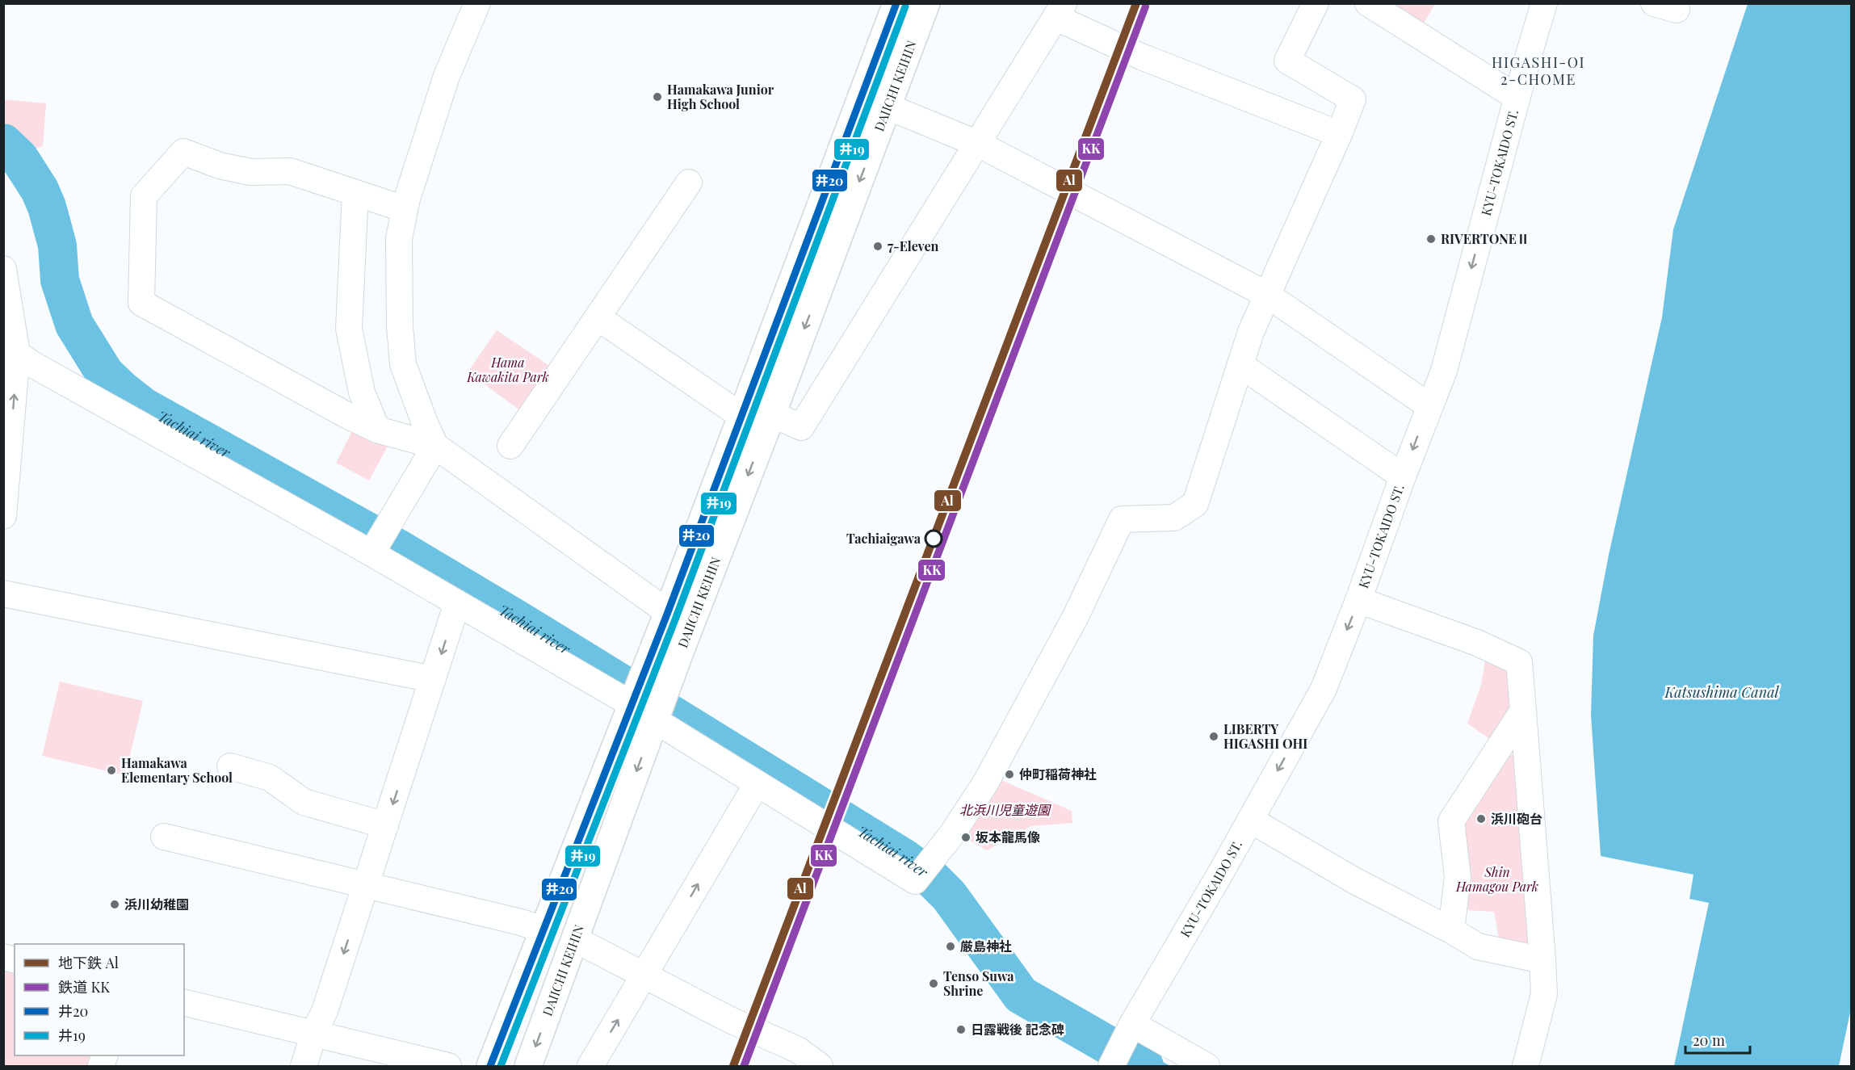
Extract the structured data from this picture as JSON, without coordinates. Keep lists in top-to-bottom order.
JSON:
{
  "streets": {
    "highway": ["DAIICHI KEIHIN"],
    "street": ["KYU-TOKAIDO ST."]
  },
  "districts": ["HIGASHI-OI 2-CHOME"],
  "water": ["Tachiai river", "Katsushima Canal"],
  "parks": ["Hama Kawakita Park", "北浜川児童遊園", "Shin Hamagou Park"],
  "places": [
    "Hamakawa Junior High School",
    "RIVERTONEⅡ",
    "7-Eleven",
    "Tachiaigawa",
    "LIBERTY HIGASHI OHI",
    "Hamakawa Elementary School",
    "仲町稲荷神社",
    "浜川砲台",
    "坂本龍馬像",
    "浜川幼稚園",
    "厳島神社",
    "Tenso Suwa Shrine",
    "日露戦後 記念碑"
  ],
  "lines": [
    "metro line Al",
    "transit line 井20",
    "rail line KK",
    "transit line 井19"
  ],
  "legend": [
    "地下鉄 Al",
    "鉄道 KK",
    "井20",
    "井19"
  ],
  "scale_bar": "20 m"
}
